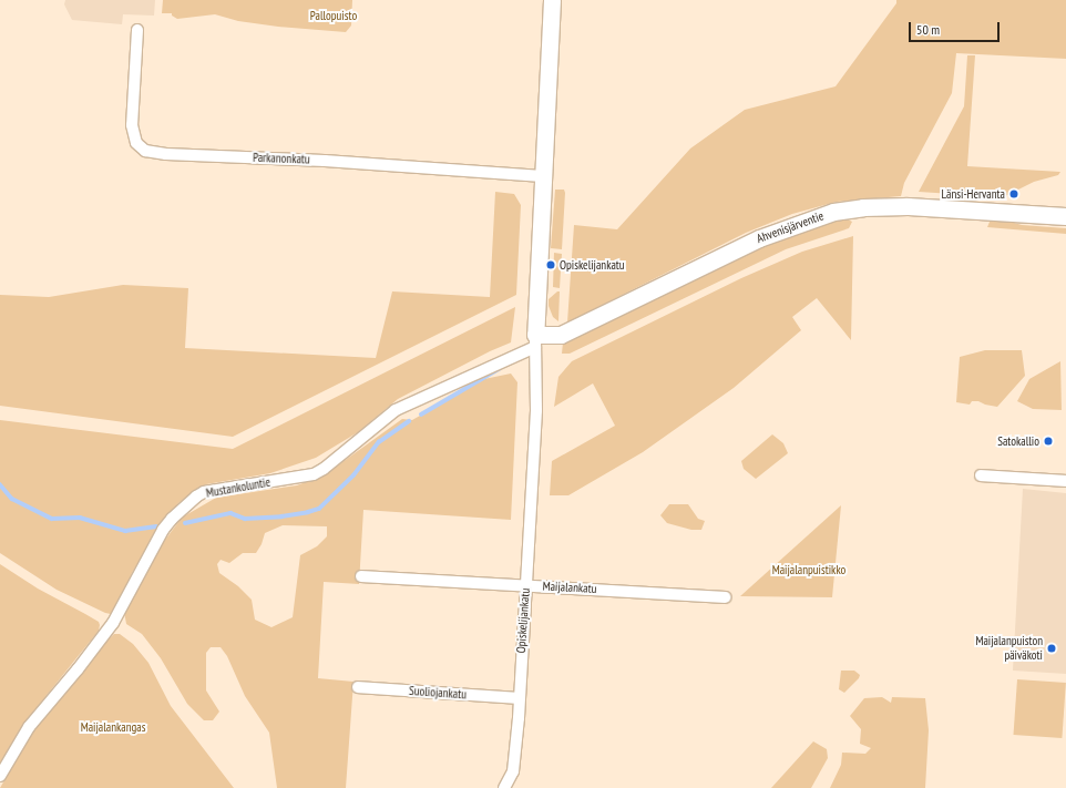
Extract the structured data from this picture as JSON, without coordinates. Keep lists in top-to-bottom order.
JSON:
{
  "streets": {
    "main road": ["Ahvenisjärventie", "Opiskelijankatu"],
    "street": [
      "Parkanonkatu",
      "Mustankoluntie",
      "Maijalankatu",
      "Suoliojankatu"
    ]
  },
  "crossings": [
    ["Parkanonkatu", "Opiskelijankatu"],
    ["Ahvenisjärventie", "Mustankoluntie"],
    ["Ahvenisjärventie", "Opiskelijankatu"],
    ["Mustankoluntie", "Opiskelijankatu"],
    ["Maijalankatu", "Opiskelijankatu"],
    ["Opiskelijankatu", "Suoliojankatu"]
  ],
  "parks": ["Pallopuisto", "Maijalanpuistikko", "Maijalankangas"],
  "places": [
    "Länsi-Hervanta",
    "Opiskelijankatu",
    "Satokallio",
    "Maijalanpuiston päiväkoti"
  ],
  "scale_bar": "50 m"
}
